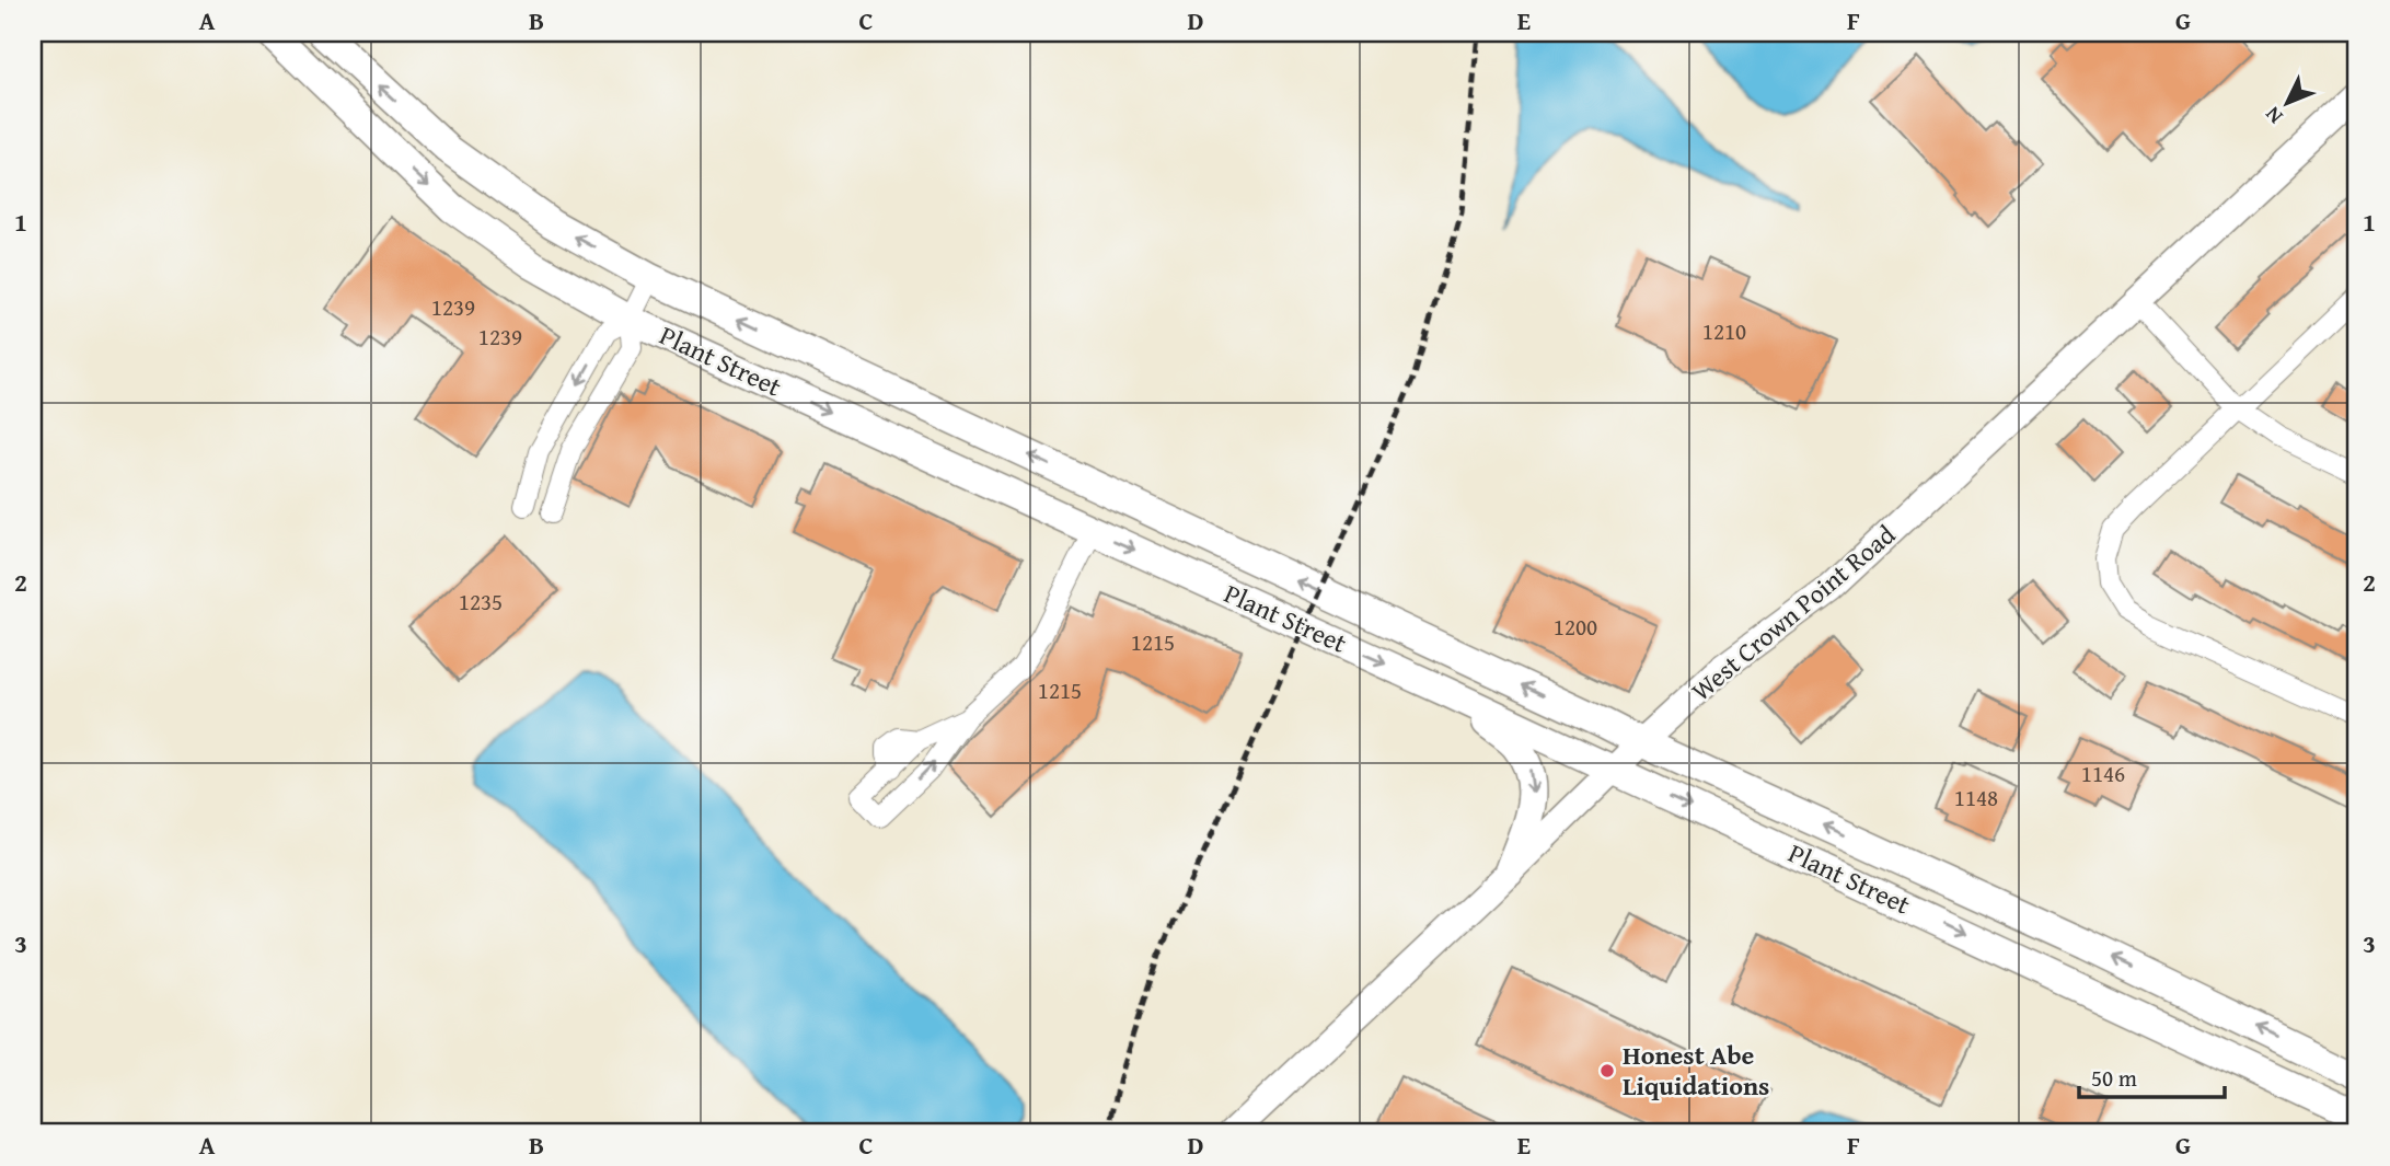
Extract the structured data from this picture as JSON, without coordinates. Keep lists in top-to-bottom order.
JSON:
{
  "streets": {
    "main road": ["Plant Street"],
    "street": ["West Crown Point Road"]
  },
  "crossings": [
    ["Plant Street", "West Crown Point Road"]
  ],
  "places": ["Honest Abe Liquidations"],
  "house_numbers": [
    "1239",
    "1210",
    "1239",
    "1235",
    "1200",
    "1215",
    "1215",
    "1146",
    "1148"
  ],
  "scale_bar": "50 m",
  "north": "bottom left",
  "grid": {
    "columns": [
      "A",
      "B",
      "C",
      "D",
      "E",
      "F",
      "G"
    ],
    "rows": ["1", "2", "3"]
  }
}
